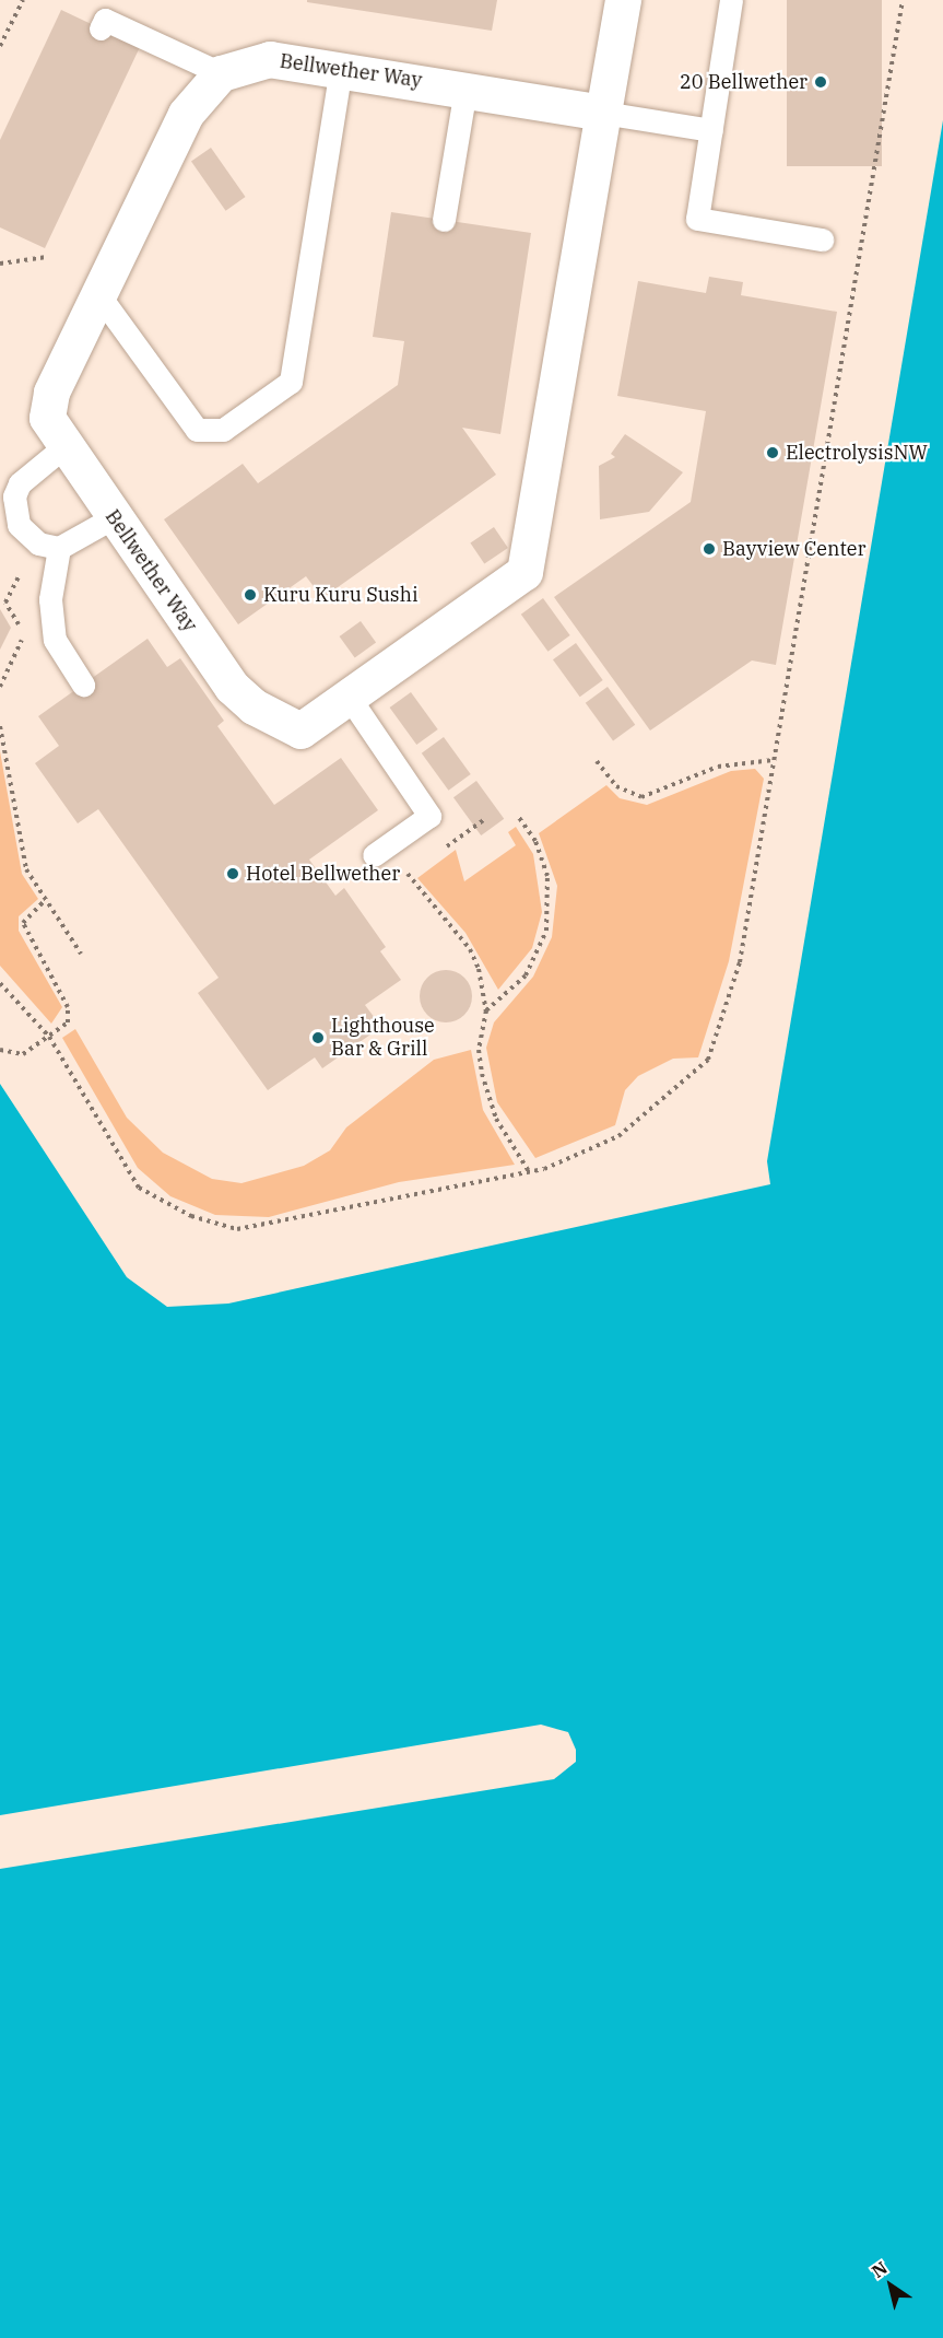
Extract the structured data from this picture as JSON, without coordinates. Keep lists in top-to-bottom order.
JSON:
{
  "streets": {
    "street": ["Bellwether Way"]
  },
  "places": [
    "20 Bellwether",
    "ElectrolysisNW",
    "Bayview Center",
    "Kuru Kuru Sushi",
    "Hotel Bellwether",
    "Lighthouse Bar & Grill"
  ],
  "north": "top left"
}
